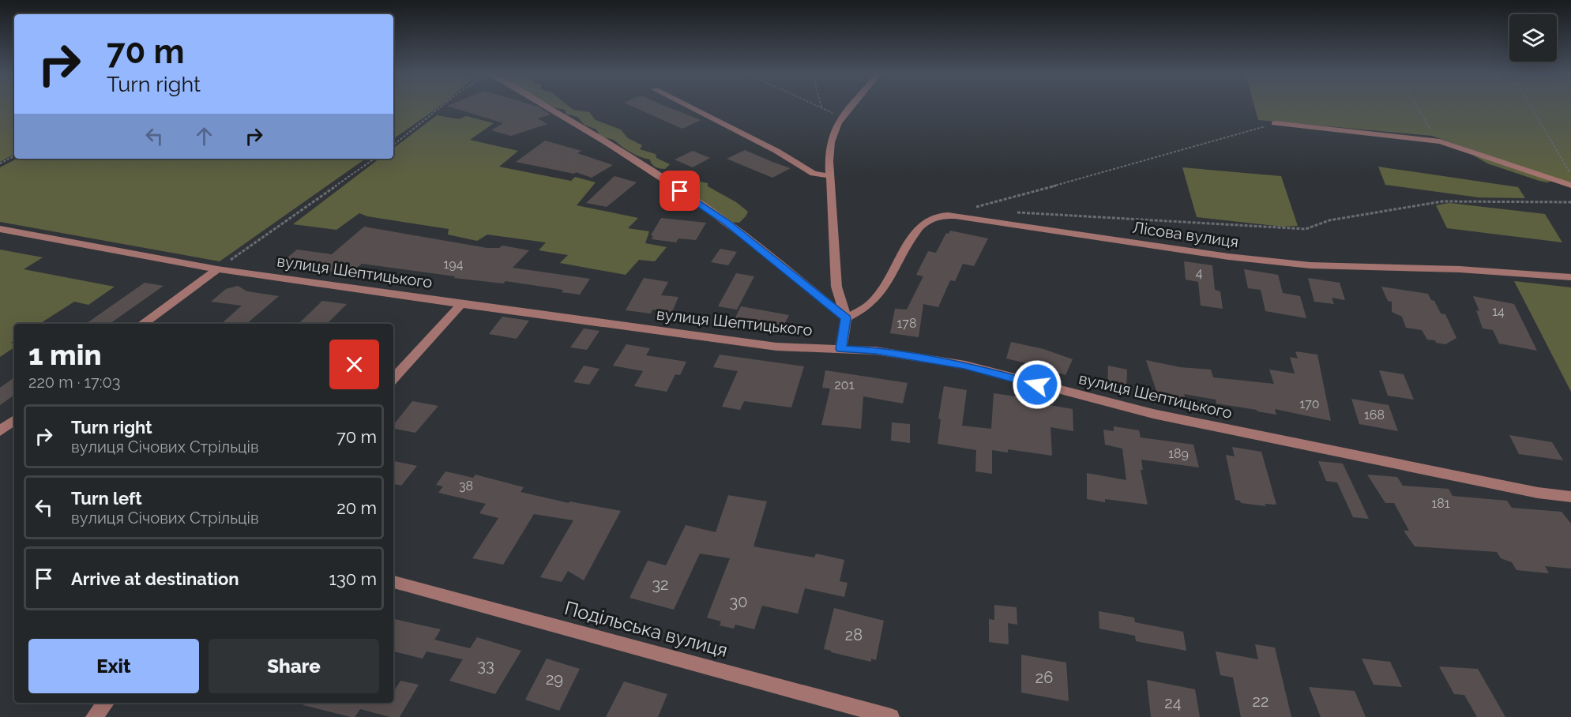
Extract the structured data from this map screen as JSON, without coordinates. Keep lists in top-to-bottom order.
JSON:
{
  "streets": {
    "street": ["Лісова вулиця", "вулиця Шептицького", "Подільська вулиця"]
  },
  "house_numbers": [
    "194",
    "4",
    "14",
    "178",
    "201",
    "170",
    "168",
    "189",
    "38",
    "181",
    "32",
    "30",
    "28",
    "33",
    "26",
    "29",
    "22",
    "24"
  ],
  "page": {
    "turn": ["70 m", "Turn right"],
    "heading": ["1 min", "220 m · 17:03"],
    "list": [
      {
        "name": "Turn right",
        "note": "вулиця Січових Стрільців",
        "value": "70 m"
      },
      {
        "name": "Turn left",
        "note": "вулиця Січових Стрільців",
        "value": "20 m"
      },
      {
        "name": "Arrive at destination",
        "value": "130 m"
      }
    ],
    "buttons": ["Exit", "Share"]
  }
}
